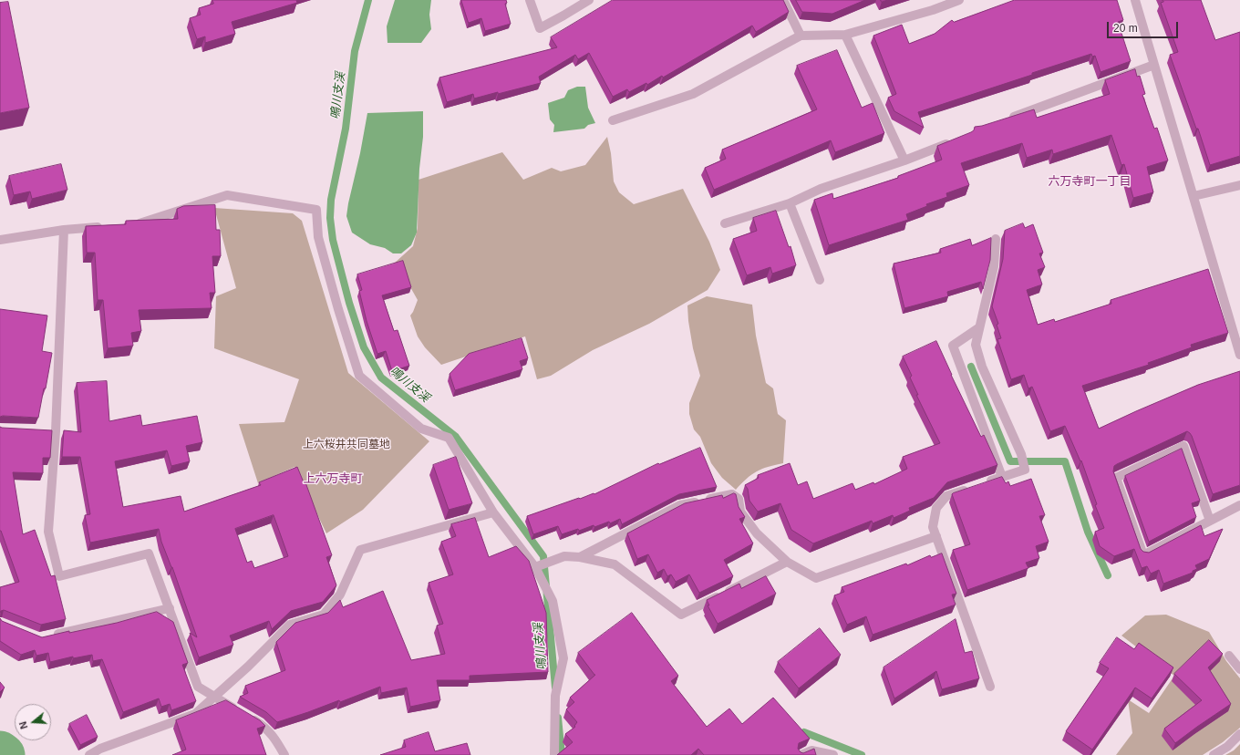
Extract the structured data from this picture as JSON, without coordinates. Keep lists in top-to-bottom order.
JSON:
{
  "districts": ["六万寺町一丁目", "上六万寺町"],
  "water": ["鳴川支渓"],
  "parks": ["上六桜井共同墓地"],
  "scale_bar": "20 m",
  "north": "left"
}
